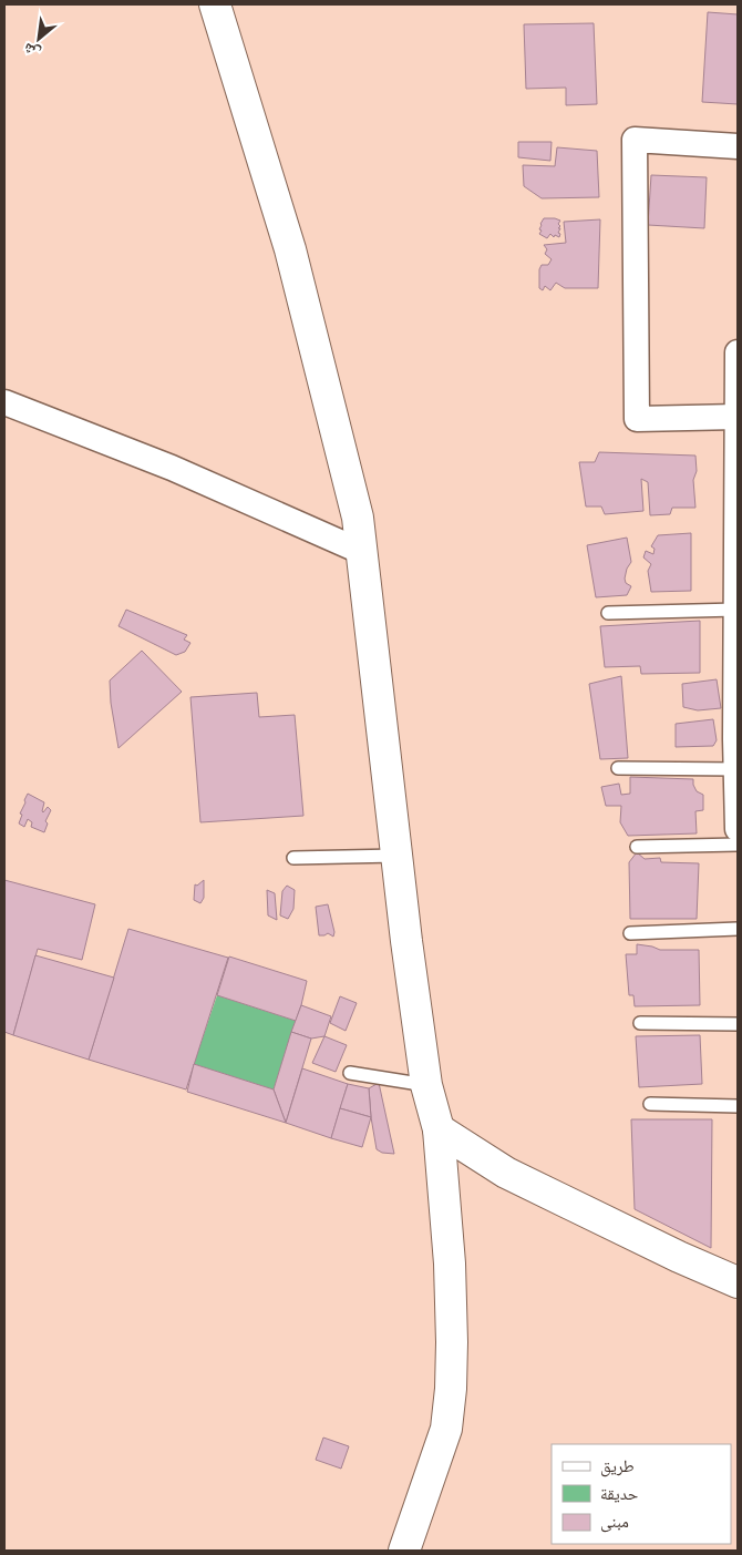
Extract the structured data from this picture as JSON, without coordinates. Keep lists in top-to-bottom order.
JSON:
{
  "legend": ["طريق", "حديقة", "مبنى"],
  "north": "bottom left"
}
